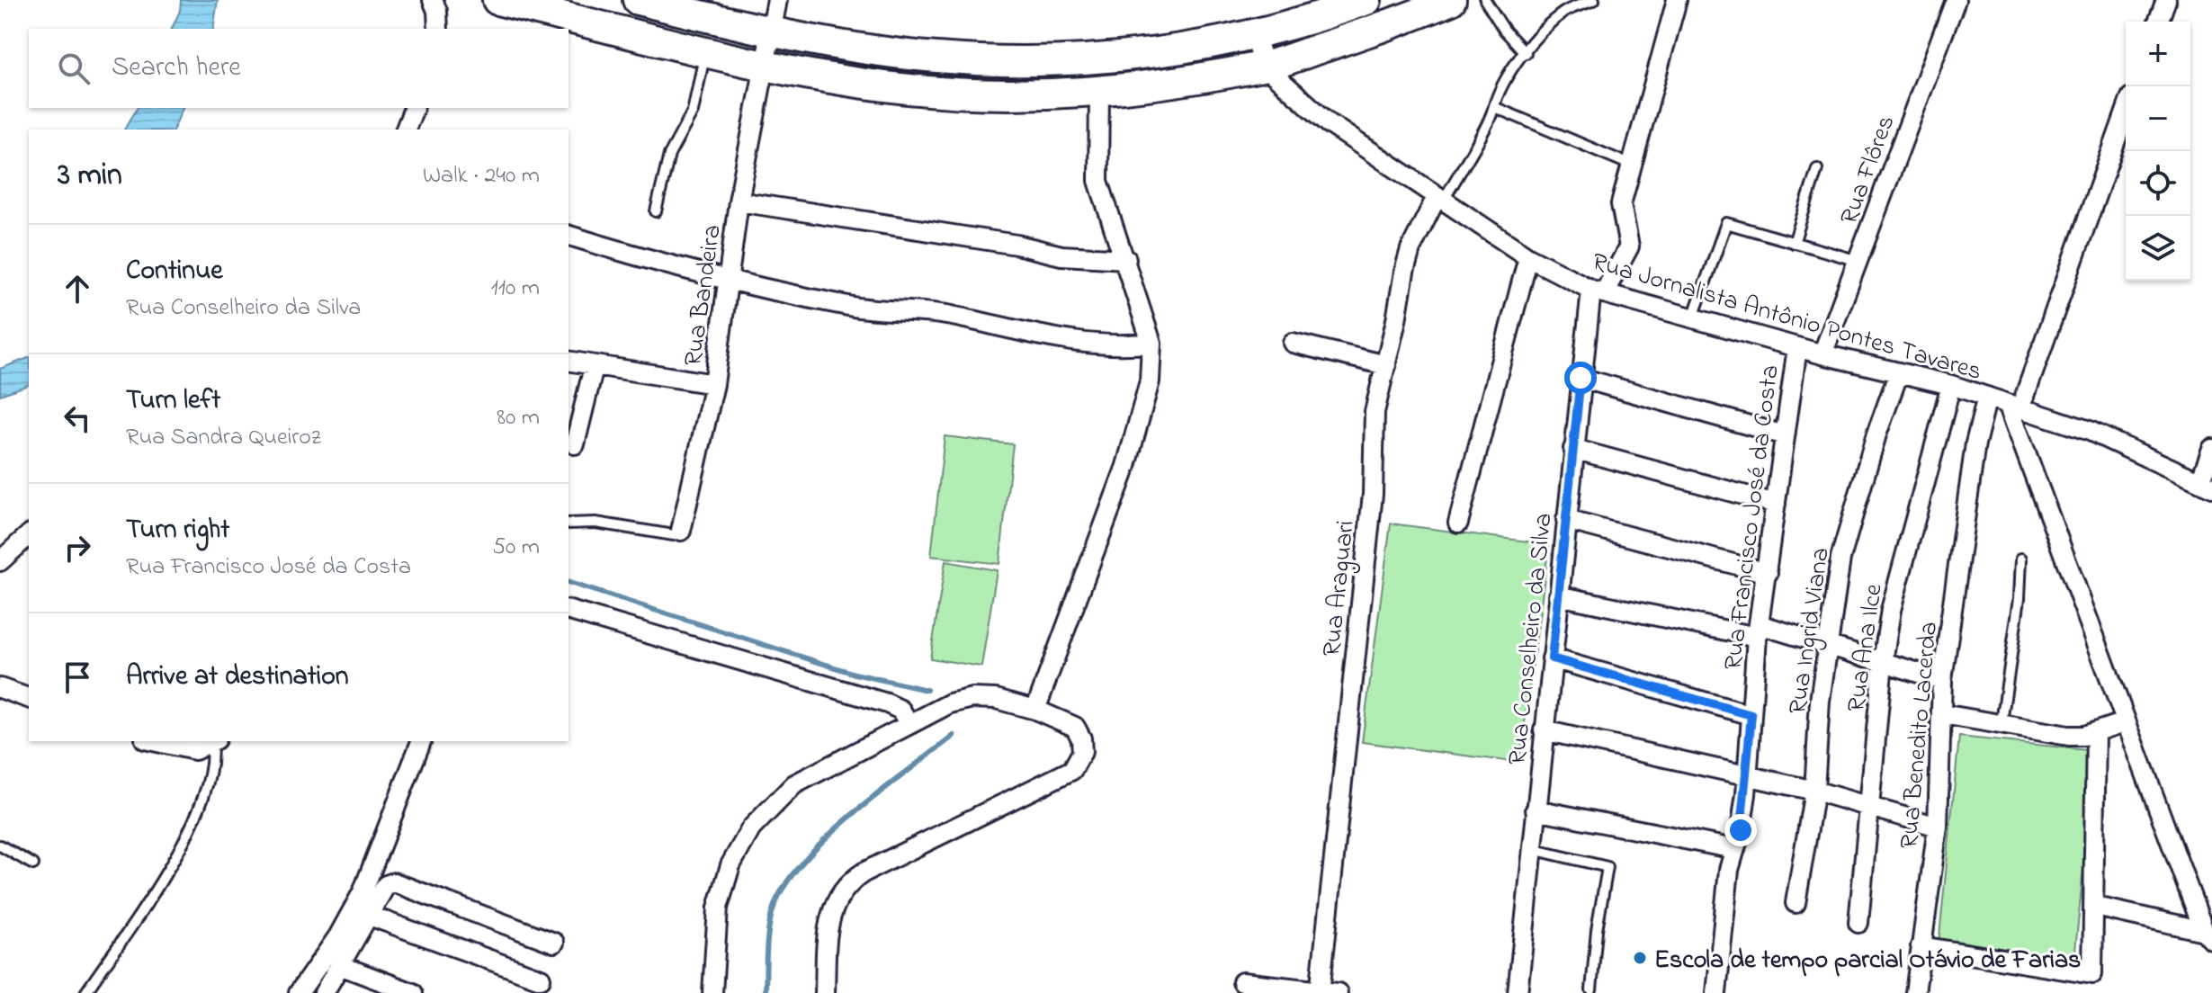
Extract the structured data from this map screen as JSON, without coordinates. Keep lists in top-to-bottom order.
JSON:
{
  "streets": {
    "street": [
      "Rua Flôres",
      "Rua Bandeira",
      "Rua Jornalista Antônio Pontes Tavares",
      "Rua Francisco José da Costa",
      "Rua Araguari",
      "Rua Ingrid Viana",
      "Rua Conselheiro da Silva",
      "Rua Ana Ilce",
      "Rua Benedito Lacerda"
    ]
  },
  "crossings": [
    ["Rua Flôres", "Rua Jornalista Antônio Pontes Tavares"],
    ["Rua Jornalista Antônio Pontes Tavares", "Rua Francisco José da Costa"],
    ["Rua Jornalista Antônio Pontes Tavares", "Rua Araguari"],
    ["Rua Jornalista Antônio Pontes Tavares", "Rua Ingrid Viana"],
    ["Rua Jornalista Antônio Pontes Tavares", "Rua Conselheiro da Silva"],
    ["Rua Jornalista Antônio Pontes Tavares", "Rua Ana Ilce"],
    ["Rua Jornalista Antônio Pontes Tavares", "Rua Benedito Lacerda"]
  ],
  "places": ["Escola de tempo parcial Otávio de Farias"],
  "page": {
    "map_buttons": ["+", "−"],
    "search": "Search here",
    "heading": ["3 min", "Walk · 240 m"],
    "list": [
      ["Continue", "Rua Conselheiro da Silva", "110 m"],
      ["Turn left", "Rua Sandra Queiroz", "80 m"],
      ["Turn right", "Rua Francisco José da Costa", "50 m"],
      "Arrive at destination"
    ]
  }
}
